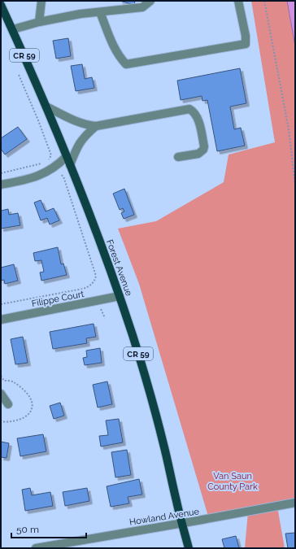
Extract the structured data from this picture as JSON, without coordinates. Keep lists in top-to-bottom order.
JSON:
{
  "streets": {
    "main road": ["CR 59", "Forest Avenue"],
    "street": ["Filippe Court", "Howland Avenue"]
  },
  "crossings": [
    ["Forest Avenue", "Filippe Court"],
    ["Forest Avenue", "Howland Avenue"]
  ],
  "parks": ["Van Saun County Park"],
  "scale_bar": "50 m"
}
